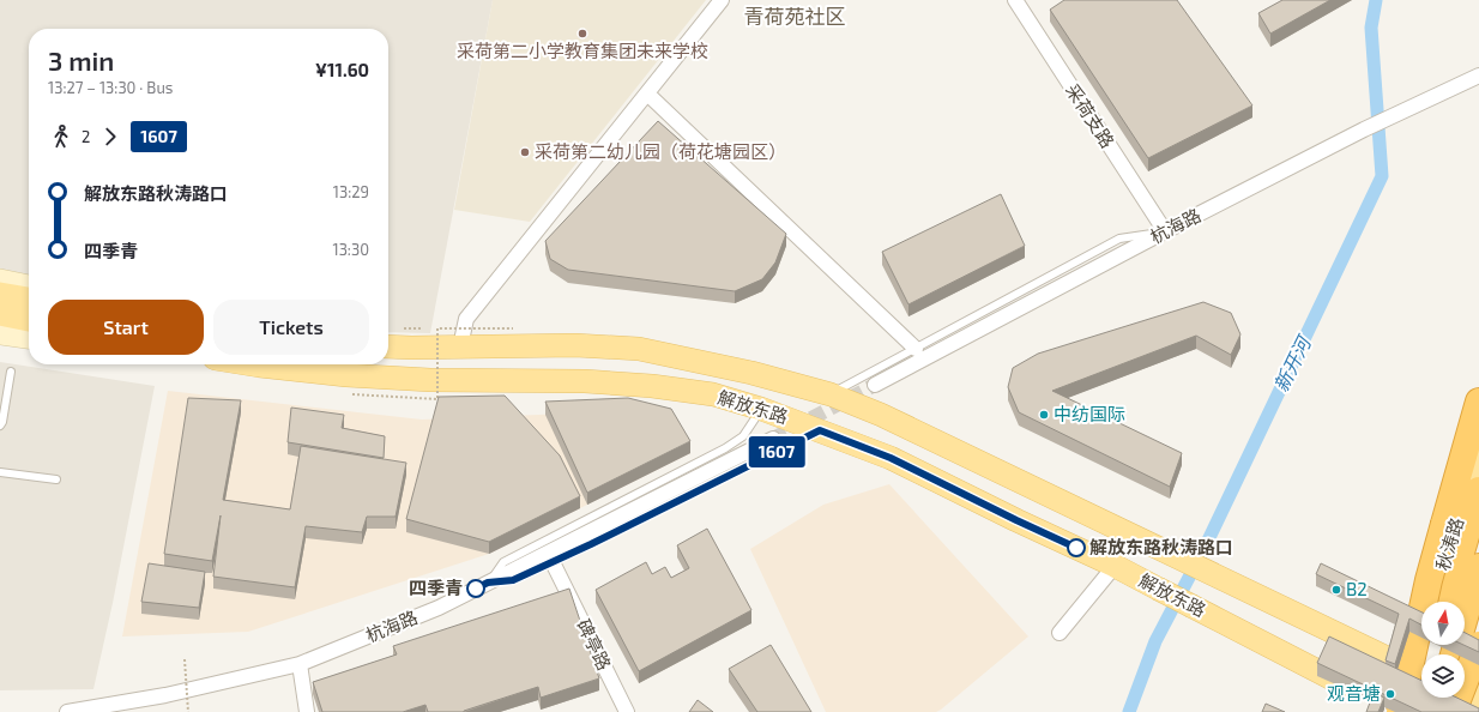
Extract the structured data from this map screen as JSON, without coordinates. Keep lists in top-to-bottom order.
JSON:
{
  "streets": {
    "main road": ["解放东路", "秋涛路"],
    "street": ["采荷支路", "杭海路", "碑亭路"]
  },
  "crossings": [
    ["采荷支路", "杭海路"],
    ["杭海路", "碑亭路"],
    ["解放东路", "秋涛路"]
  ],
  "districts": ["青荷苑社区"],
  "water": ["新开河"],
  "places": [
    "采荷第二小学教育集团未来学校",
    "采荷第二幼儿园（荷花塘园区）",
    "中纺国际",
    "解放东路秋涛路口",
    "四季青",
    "B2",
    "观音塘"
  ],
  "lines": ["bus line 1607"],
  "north": "top",
  "page": {
    "on_map": "1607",
    "heading": ["3 min", "13:27 – 13:30 · Bus", "¥11.60"],
    "legs": ["2", "1607"],
    "list": [
      {
        "name": "解放东路秋涛路口",
        "value": "13:29"
      },
      {
        "name": "四季青",
        "value": "13:30"
      }
    ],
    "buttons": ["Start", "Tickets"]
  }
}
